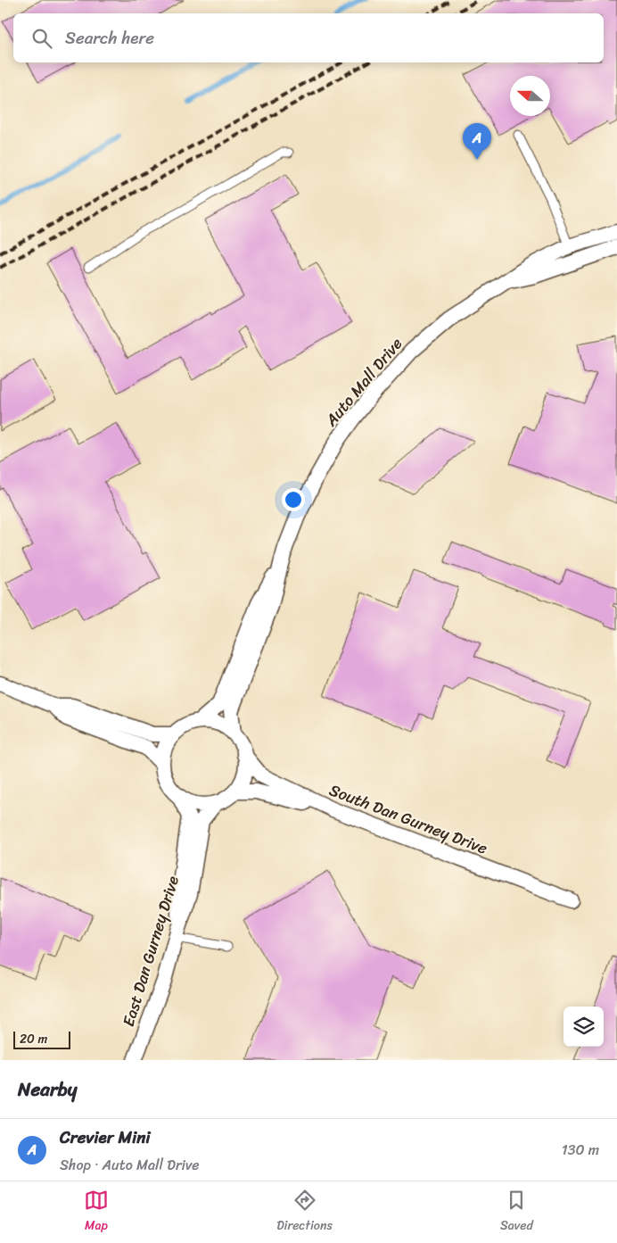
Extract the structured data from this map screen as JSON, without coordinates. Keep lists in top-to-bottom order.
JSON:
{
  "streets": {
    "street": ["Auto Mall Drive", "South Dan Gurney Drive", "East Dan Gurney Drive"]
  },
  "crossings": [
    ["Auto Mall Drive", "South Dan Gurney Drive"],
    ["Auto Mall Drive", "East Dan Gurney Drive"],
    ["South Dan Gurney Drive", "East Dan Gurney Drive"]
  ],
  "scale_bar": "20 m",
  "north": "left",
  "page": {
    "search": "Search here",
    "pins": "A",
    "scale": "20 m",
    "heading": "Nearby",
    "list": [
      {
        "mark": "A",
        "name": "Crevier Mini",
        "note": "Shop · Auto Mall Drive",
        "value": "130 m"
      }
    ],
    "nav": ["Map", "Directions", "Saved"]
  }
}
